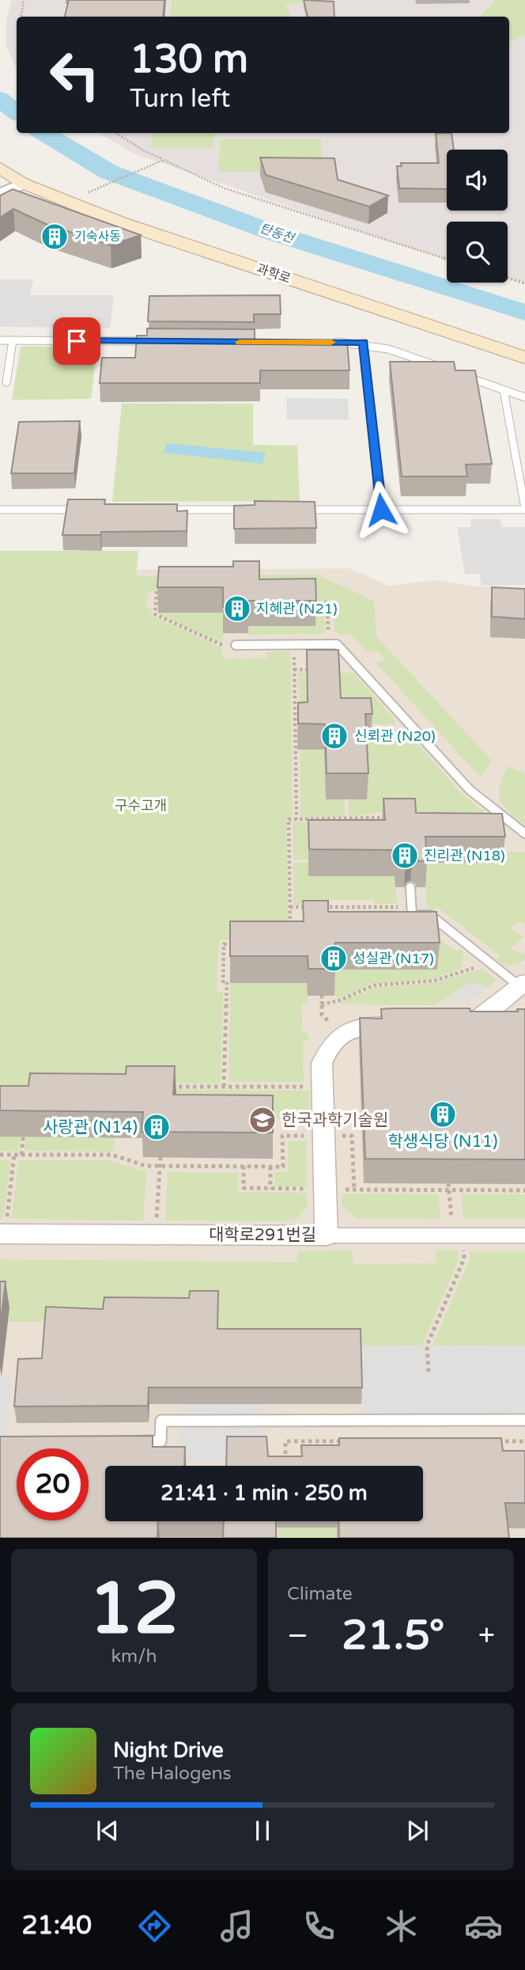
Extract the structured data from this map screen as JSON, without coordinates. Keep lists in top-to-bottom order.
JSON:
{
  "streets": {
    "main road": ["과학로"],
    "street": ["대학로291번길"]
  },
  "water": ["탄동천"],
  "parks": ["구수고개"],
  "places": {
    "building": [
      "기숙사동",
      "지혜관 (N21)",
      "신뢰관 (N20)",
      "진리관 (N18)",
      "성실관 (N17)",
      "학생식당 (N11)",
      "사랑관 (N14)"
    ],
    "school or university": ["한국과학기술원"]
  },
  "page": {
    "turn": ["130 m", "Turn left"],
    "limit": "20",
    "trip": "21:41 · 1 min · 250 m",
    "tile": [
      ["12", "km/h"],
      "Climate"
    ],
    "heat": ["−", "21.5°", "+"],
    "song": ["Night Drive", "The Halogens"],
    "tabs": "21:40"
  }
}
